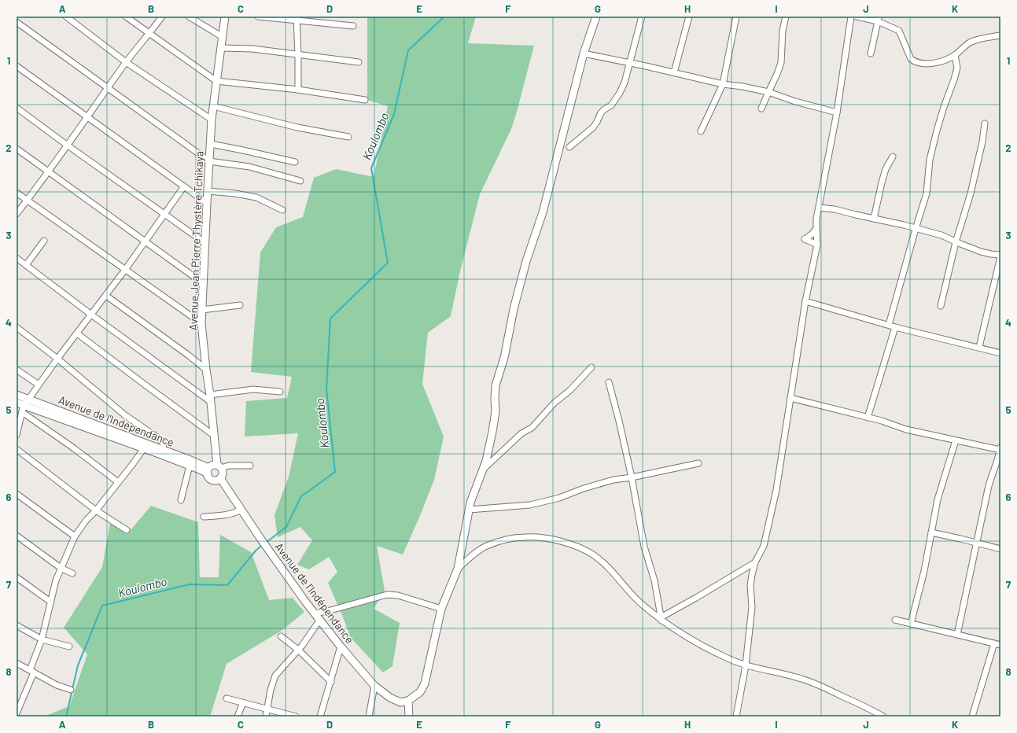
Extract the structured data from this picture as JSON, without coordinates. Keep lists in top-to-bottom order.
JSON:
{
  "streets": {
    "street": ["Avenue Jean Pierre Thystère Tchikaya", "Avenue de l'Indépendance"]
  },
  "crossings": [
    ["Avenue Jean Pierre Thystère Tchikaya", "Avenue de l'Indépendance"]
  ],
  "water": ["Koulombo"],
  "grid": {
    "columns": [
      "A",
      "B",
      "C",
      "D",
      "E",
      "F",
      "G",
      "H",
      "I",
      "J",
      "K"
    ],
    "rows": [
      "1",
      "2",
      "3",
      "4",
      "5",
      "6",
      "7",
      "8"
    ]
  }
}
